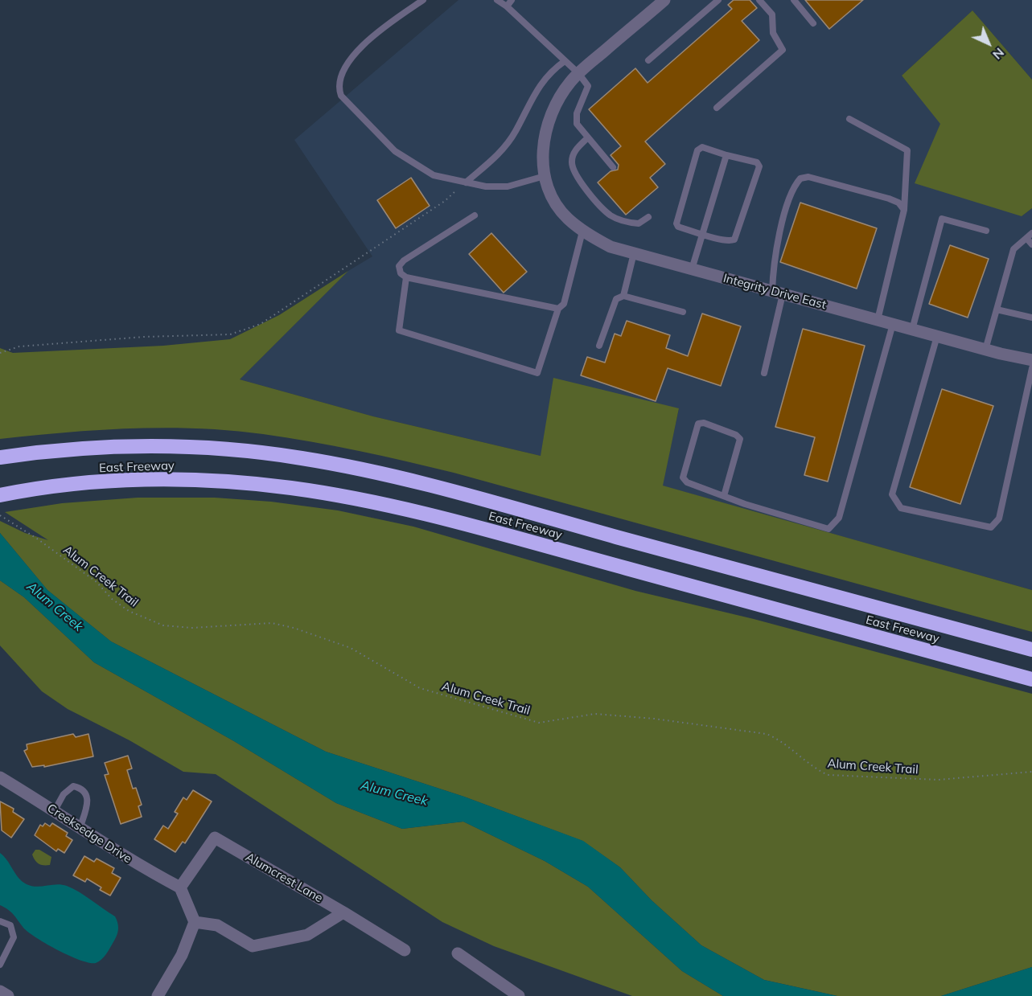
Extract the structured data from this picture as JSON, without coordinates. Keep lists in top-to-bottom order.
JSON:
{
  "streets": {
    "highway": ["East Freeway"],
    "street": ["Integrity Drive East", "Creeksedge Drive", "Alumcrest Lane"],
    "path": ["Alum Creek Trail"]
  },
  "crossings": [
    ["Creeksedge Drive", "Alumcrest Lane"]
  ],
  "water": ["Alum Creek"],
  "north": "bottom right"
}
